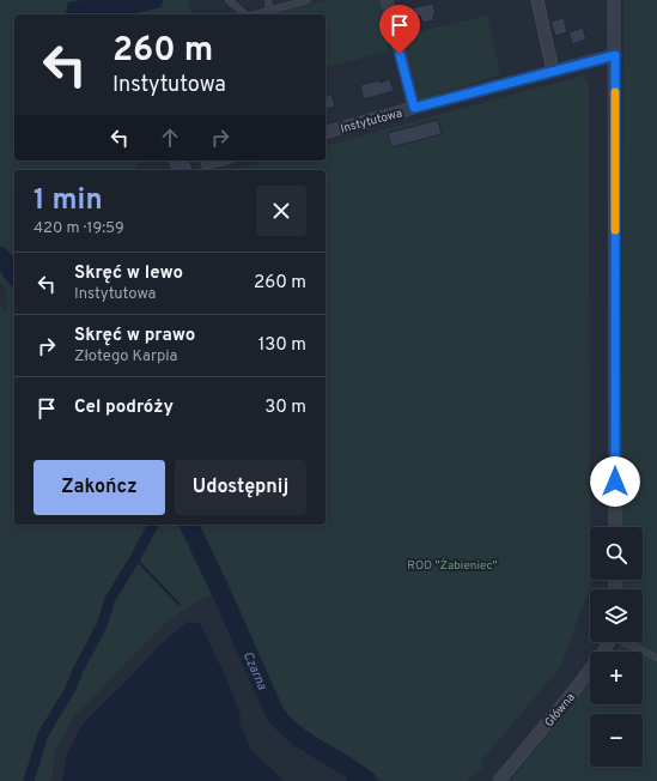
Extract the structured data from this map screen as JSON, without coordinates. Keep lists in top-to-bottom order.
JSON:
{
  "streets": {
    "street": ["Instytutowa", "Główna"]
  },
  "water": ["Czarna"],
  "parks": ["ROD \"Żabieniec\""],
  "page": {
    "turn": ["260 m", "Instytutowa"],
    "heading": ["1 min", "420 m · 19:59"],
    "list": [
      {
        "name": "Skręć w lewo",
        "note": "Instytutowa",
        "value": "260 m"
      },
      {
        "name": "Skręć w prawo",
        "note": "Złotego Karpia",
        "value": "130 m"
      },
      {
        "name": "Cel podróży",
        "value": "30 m"
      }
    ],
    "buttons": ["Zakończ", "Udostępnij"],
    "map_buttons": ["+", "−"]
  }
}
